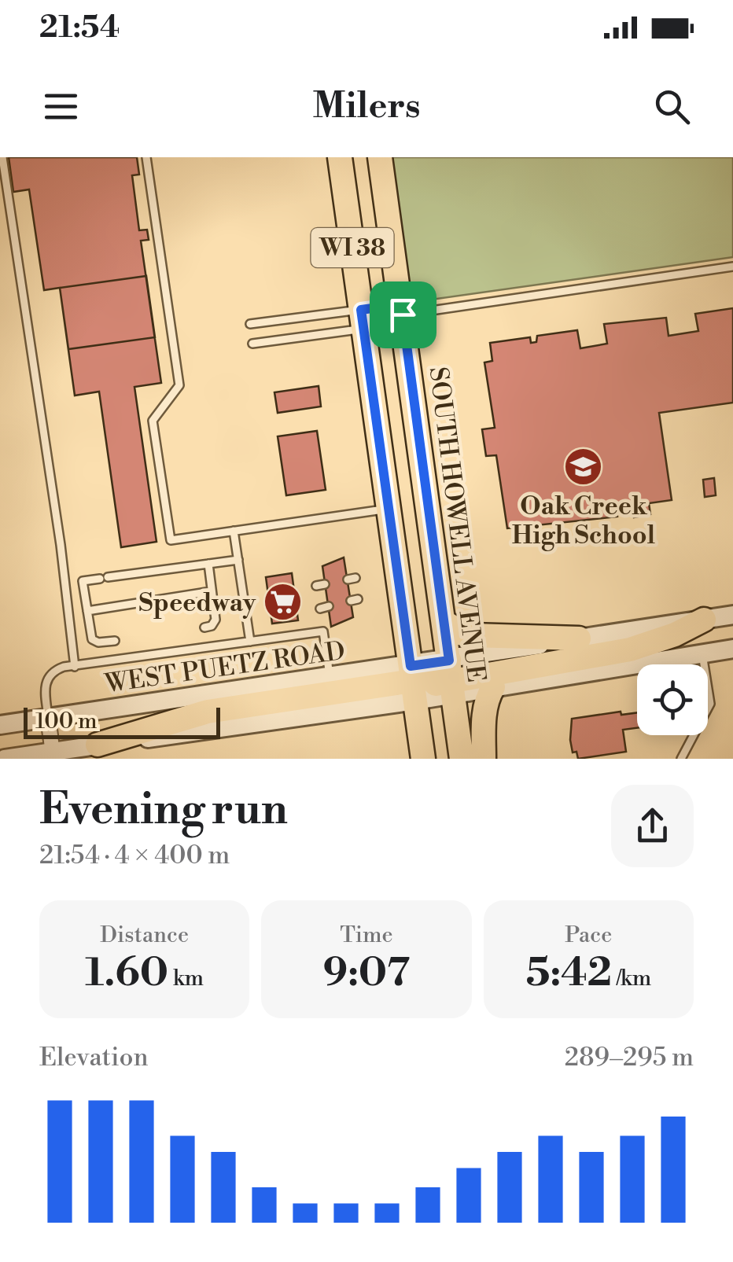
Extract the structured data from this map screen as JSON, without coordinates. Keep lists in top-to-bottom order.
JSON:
{
  "streets": {
    "main road": ["WI 38", "SOUTH HOWELL AVENUE"],
    "street": ["WEST PUETZ ROAD"]
  },
  "crossings": [
    ["WI 38", "WEST PUETZ ROAD"],
    ["SOUTH HOWELL AVENUE", "WEST PUETZ ROAD"]
  ],
  "places": {
    "school or university": ["Oak Creek High School"],
    "supermarket": ["Speedway"]
  },
  "scale_bar": "100 m",
  "page": {
    "status": "21:54",
    "header": "Milers",
    "scale": "100 m",
    "heading": ["Evening run", "21:54 · 4 × 400 m"],
    "stats": [
      ["Distance", "1.60 km"],
      ["Time", "9:07"],
      ["Pace", "5:42 /km"]
    ],
    "chart": ["Elevation", "289–295 m"]
  }
}
